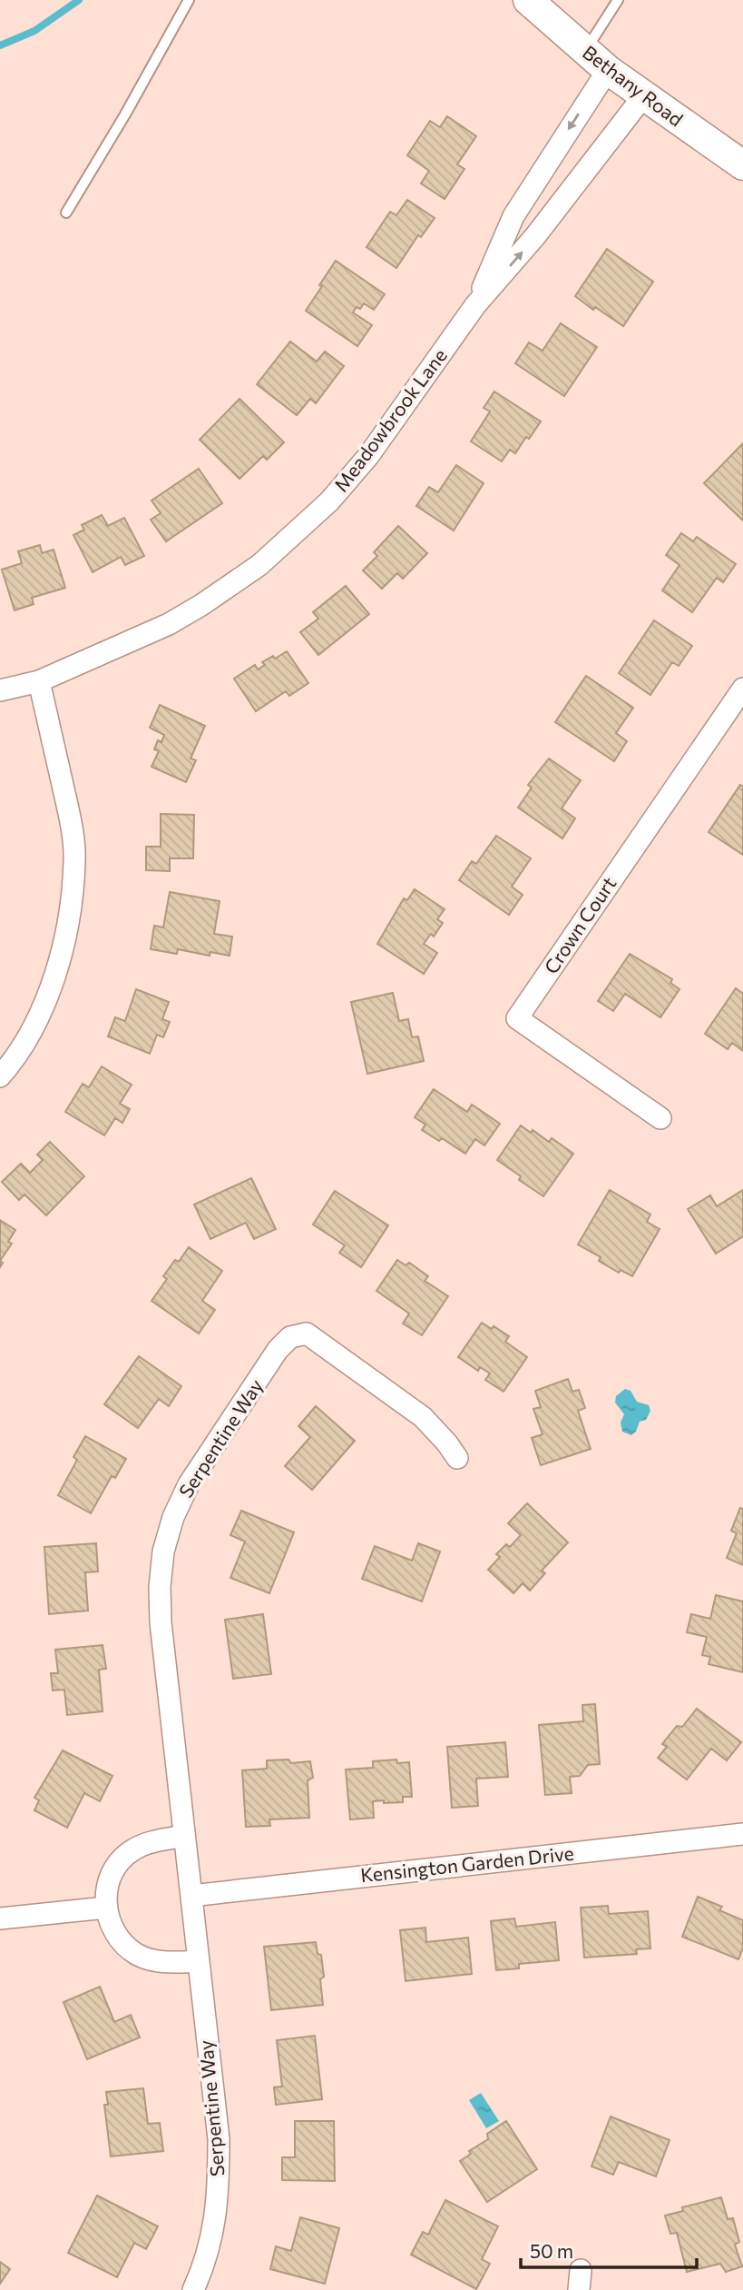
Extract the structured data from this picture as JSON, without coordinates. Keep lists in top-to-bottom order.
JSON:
{
  "streets": {
    "main road": ["Bethany Road"],
    "street": [
      "Meadowbrook Lane",
      "Crown Court",
      "Serpentine Way",
      "Kensington Garden Drive"
    ]
  },
  "crossings": [
    ["Bethany Road", "Meadowbrook Lane"],
    ["Serpentine Way", "Kensington Garden Drive"]
  ],
  "scale_bar": "50 m"
}
